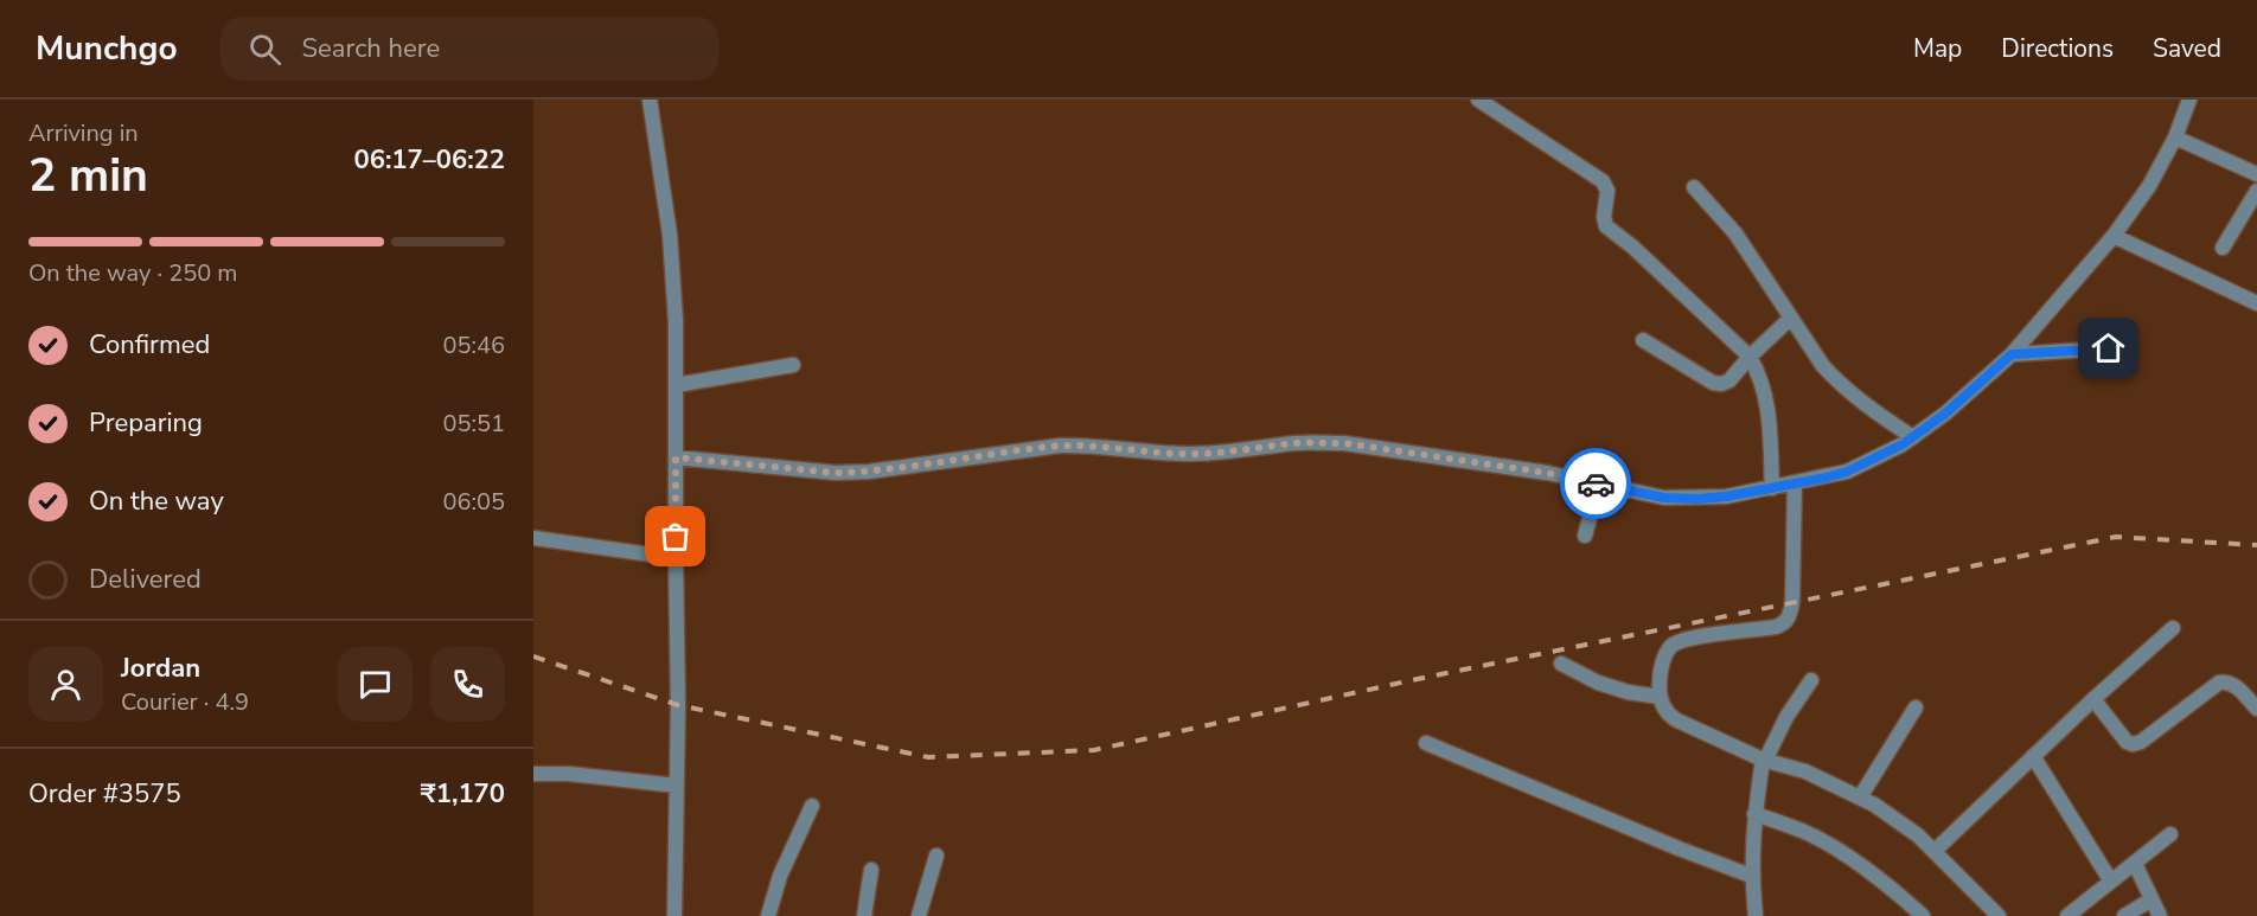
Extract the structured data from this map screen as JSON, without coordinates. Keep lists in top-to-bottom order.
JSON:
{
  "page": {
    "header": "Munchgo",
    "search": "Search here",
    "nav": ["Map", "Directions", "Saved"],
    "heading": ["2 min", "Arriving in", "06:17–06:22"],
    "panel": [
      "Jordan",
      "Courier · 4.9",
      "Order #3575",
      "₹1,170"
    ],
    "bar": "On the way · 250 m",
    "list": [
      ["Confirmed", "05:46"],
      ["Preparing", "05:51"],
      ["On the way", "06:05"],
      "Delivered"
    ]
  }
}
